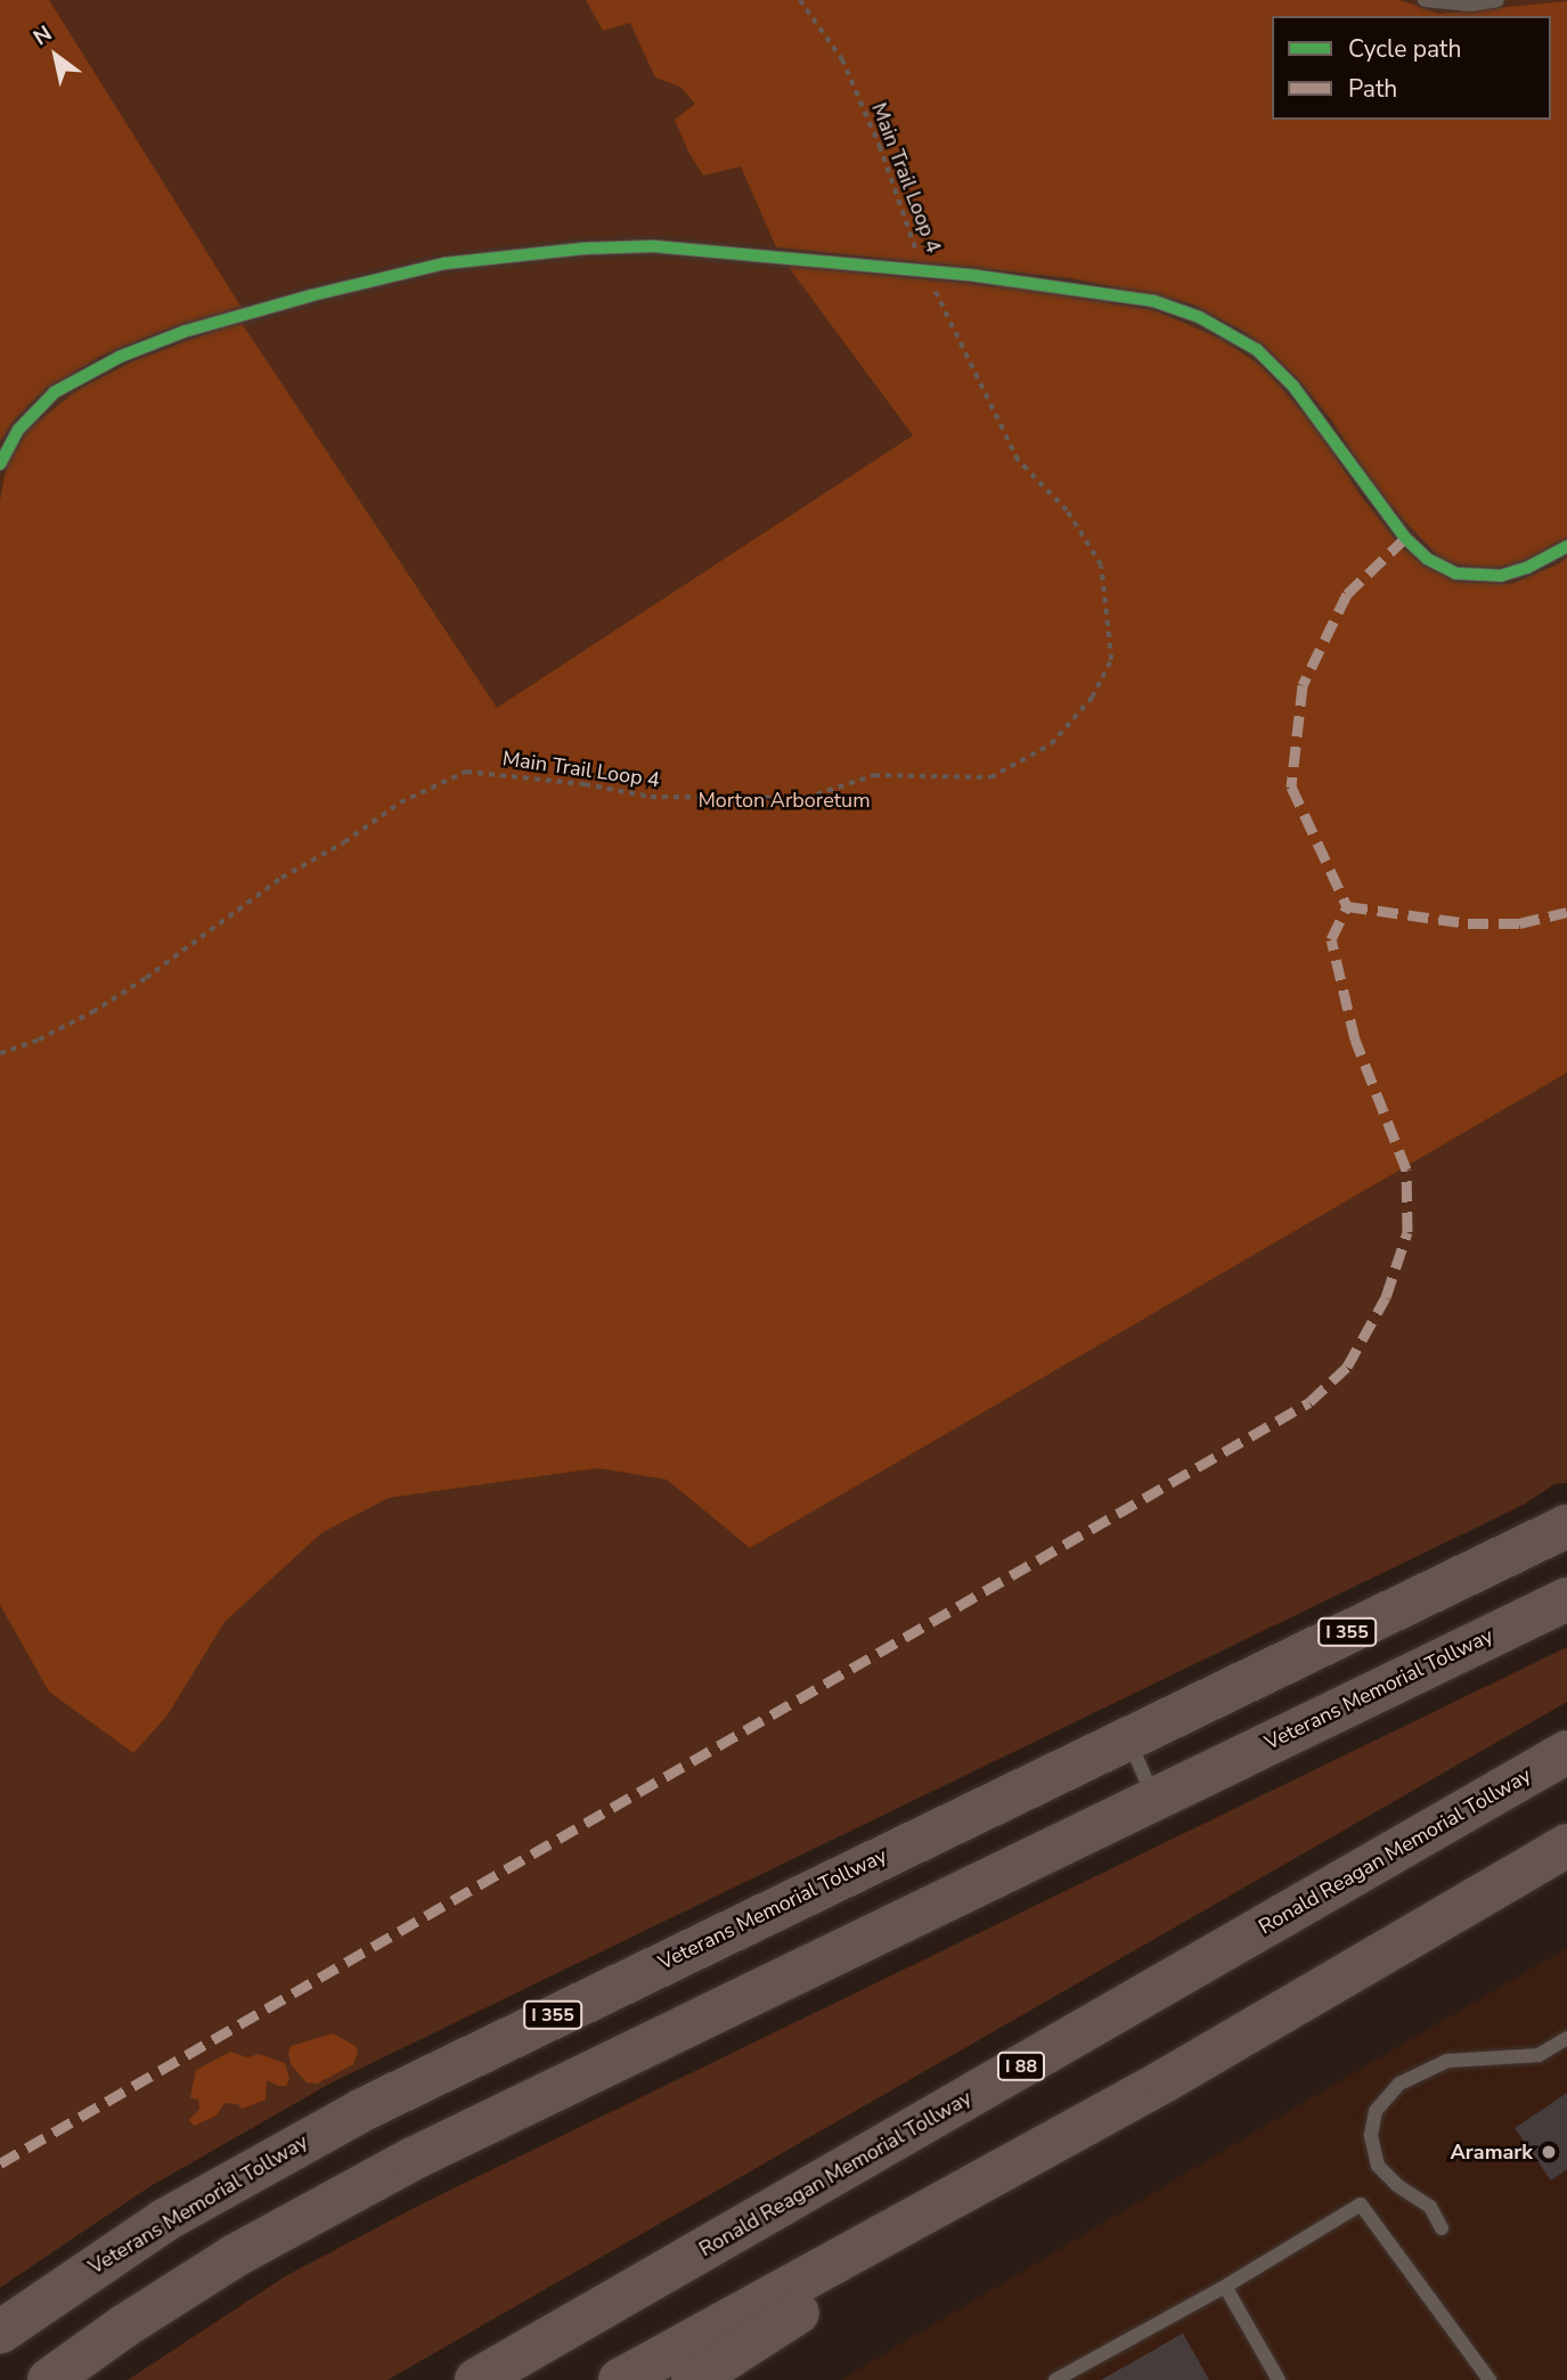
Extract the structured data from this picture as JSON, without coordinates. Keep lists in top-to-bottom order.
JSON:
{
  "streets": {
    "highway": [
      "I 355",
      "Veterans Memorial Tollway",
      "Ronald Reagan Memorial Tollway",
      "I 88"
    ],
    "cycle path": ["Main Trail Loop 4"]
  },
  "parks": ["Morton Arboretum"],
  "places": ["Aramark"],
  "legend": ["Cycle path", "Path"],
  "north": "top left"
}
